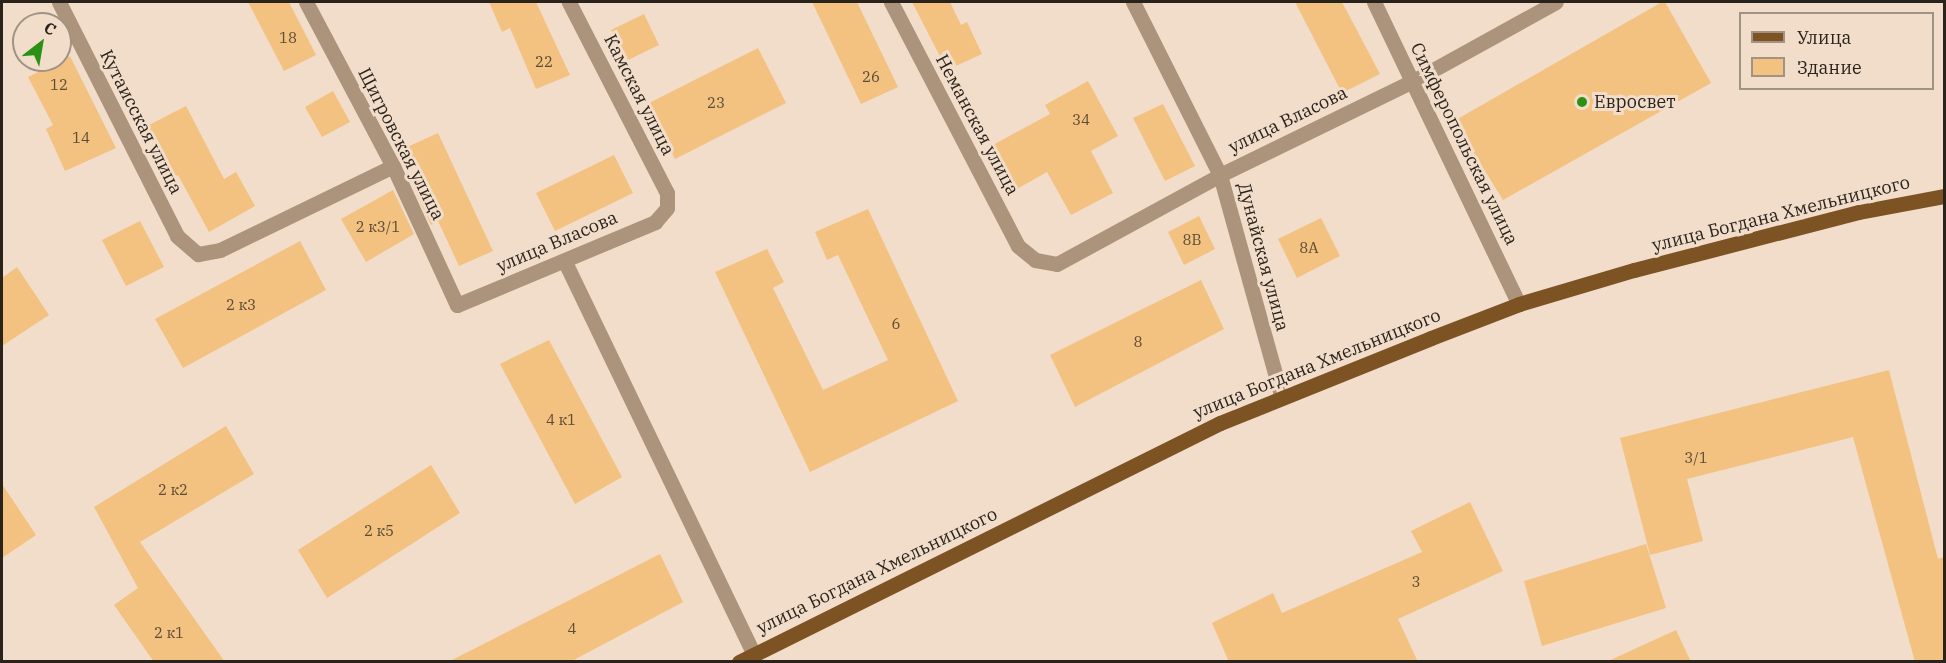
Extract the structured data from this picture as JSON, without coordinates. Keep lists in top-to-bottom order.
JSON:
{
  "streets": {
    "main road": ["улица Богдана Хмельницкого"],
    "street": [
      "Камская улица",
      "улица Власова",
      "Кутаисская улица",
      "Неманская улица",
      "Щигровская улица",
      "Симферопольская улица",
      "Дунайская улица"
    ]
  },
  "crossings": [
    ["Камская улица", "улица Власова"],
    ["улица Власова", "Неманская улица"],
    ["улица Власова", "Щигровская улица"],
    ["улица Власова", "Симферопольская улица"],
    ["улица Власова", "Дунайская улица"],
    ["Кутаисская улица", "Щигровская улица"],
    ["Симферопольская улица", "улица Богдана Хмельницкого"],
    ["улица Богдана Хмельницкого", "Дунайская улица"]
  ],
  "places": ["Евросвет"],
  "house_numbers": [
    "18",
    "22",
    "26",
    "12",
    "23",
    "34",
    "14",
    "2 к3/1",
    "8В",
    "8А",
    "2 к3",
    "6",
    "8",
    "4 к1",
    "3/1",
    "2 к2",
    "2 к5",
    "3",
    "4",
    "2 к1"
  ],
  "legend": ["Улица", "Здание"],
  "north": "top right"
}
